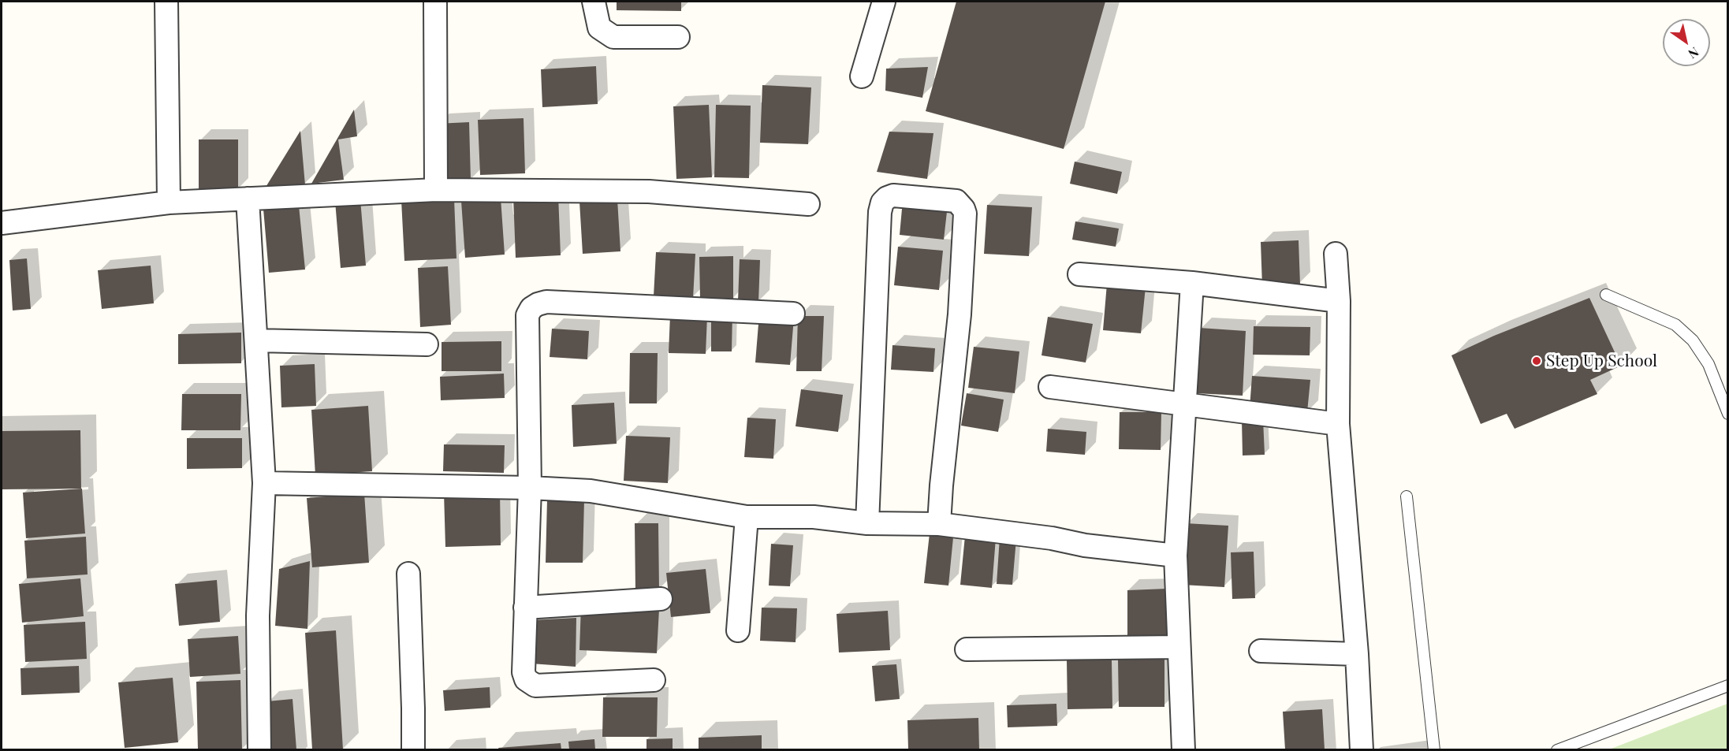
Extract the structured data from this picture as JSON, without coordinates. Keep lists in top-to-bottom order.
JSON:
{
  "places": ["Step Up School"],
  "north": "bottom right"
}
